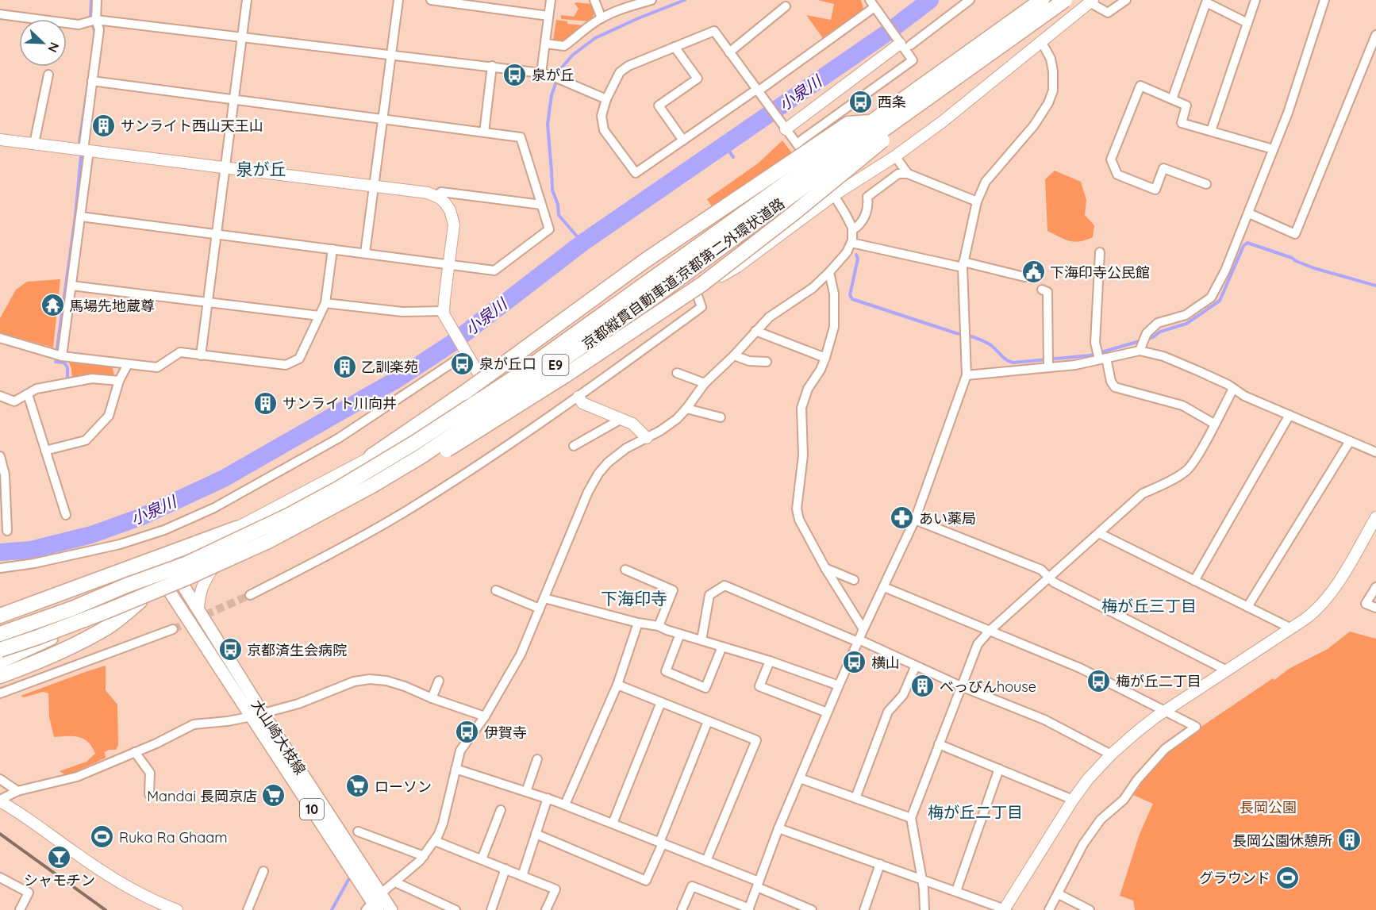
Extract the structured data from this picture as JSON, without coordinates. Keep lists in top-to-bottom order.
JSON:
{
  "streets": {
    "highway": ["京都縦貫自動車道;京都第二外環状道路", "E9"],
    "main road": ["大山崎大枝線", "10"]
  },
  "districts": [
    "泉が丘",
    "下海印寺",
    "梅が丘三丁目",
    "梅が丘二丁目"
  ],
  "water": ["小泉川"],
  "parks": ["長岡公園"],
  "places": {
    "bus stop": [
      "泉が丘",
      "西条",
      "泉が丘口",
      "京都済生会病院",
      "横山",
      "梅が丘二丁目",
      "伊賀寺"
    ],
    "building": [
      "サンライト西山天王山",
      "乙訓楽苑",
      "サンライト川向井",
      "べっぴんhouse",
      "長岡公園休憩所"
    ],
    "public building": ["下海印寺公民館"],
    "temple": ["馬場先地蔵尊"],
    "pharmacy": ["あい薬局"],
    "supermarket": ["ローソン", "Mandai 長岡京店"],
    "sports": ["Ruka Ra Ghaam", "グラウンド"],
    "bar": ["シャモチン"]
  },
  "north": "bottom right"
}
